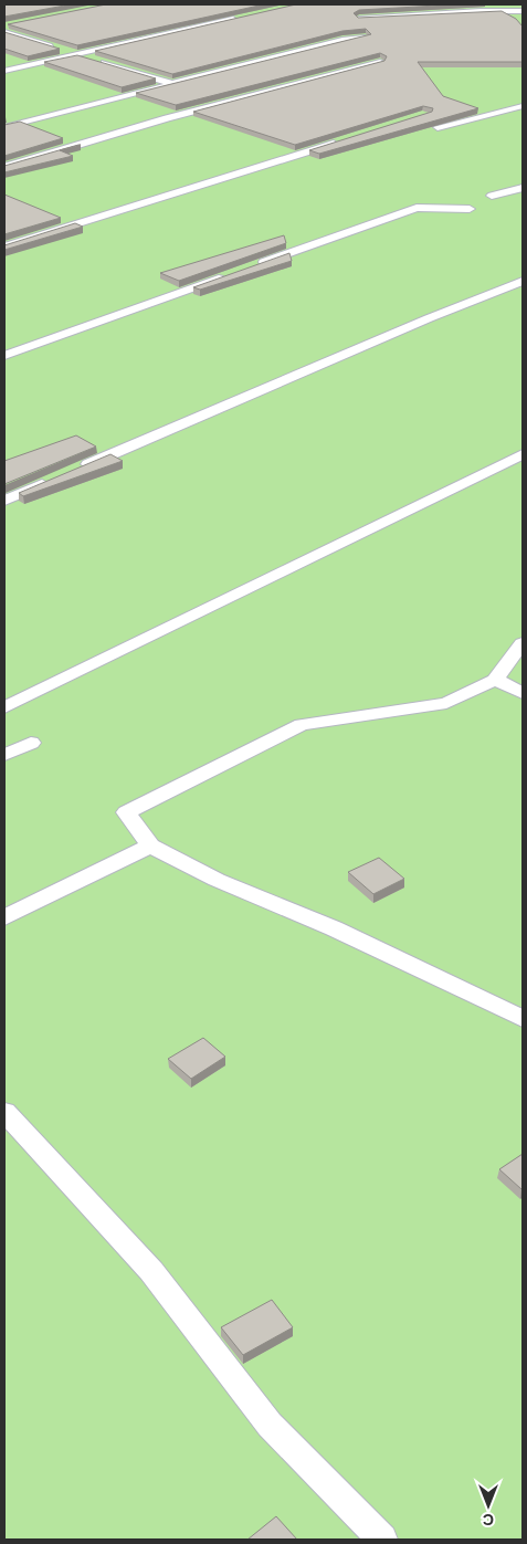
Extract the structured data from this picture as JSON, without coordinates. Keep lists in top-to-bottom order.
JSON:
{
  "north": "bottom"
}
